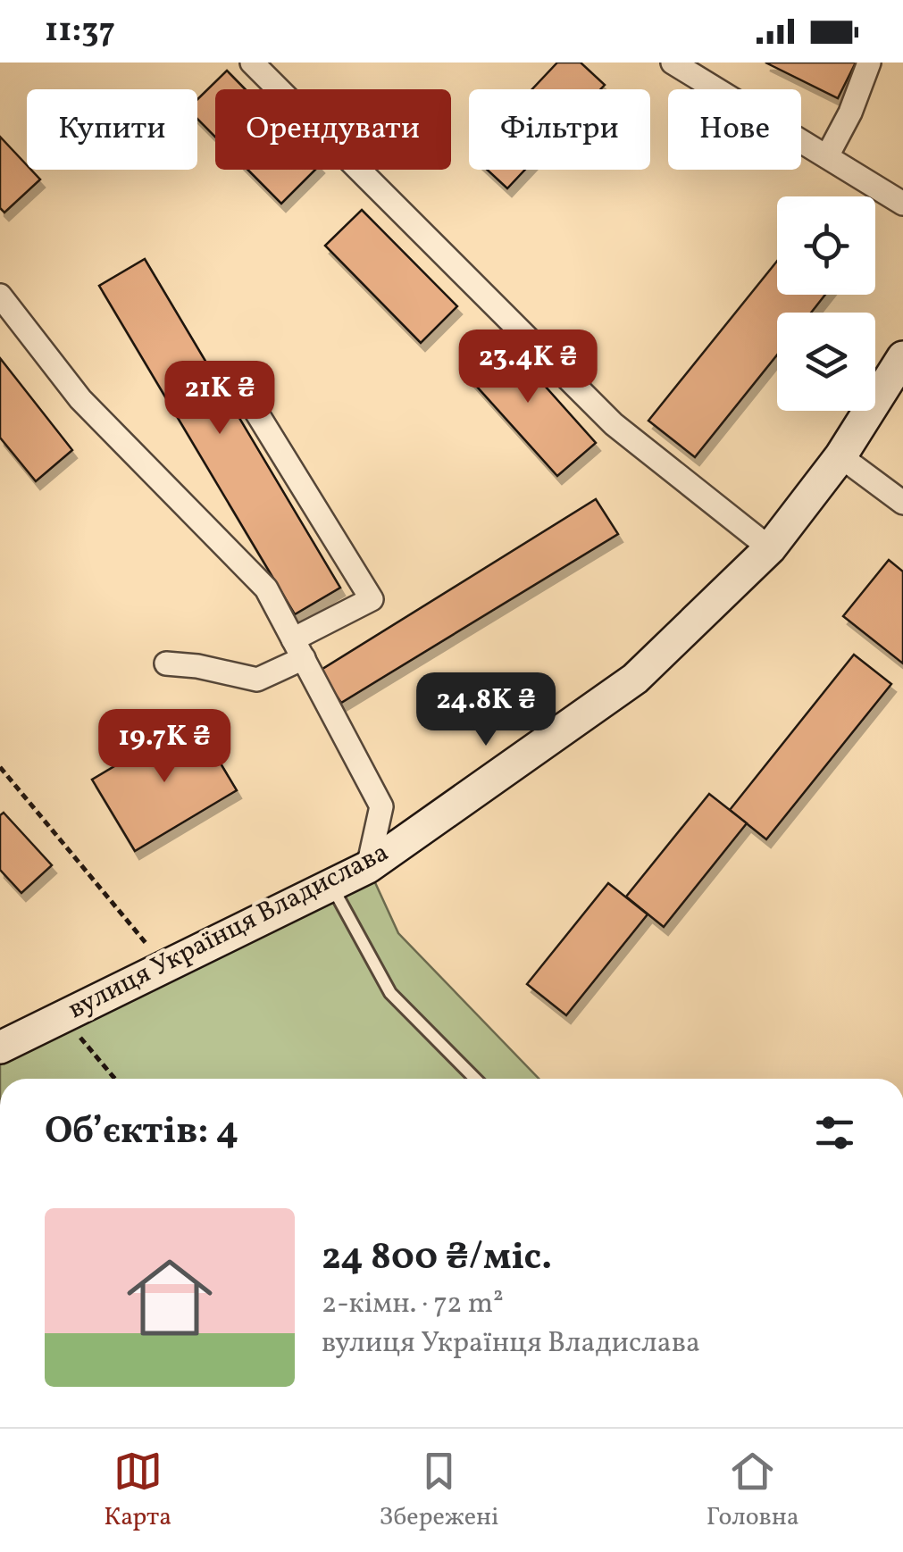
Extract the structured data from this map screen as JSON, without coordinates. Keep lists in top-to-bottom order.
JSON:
{
  "streets": {
    "main road": ["вулиця Українця Владислава"]
  },
  "page": {
    "status": "11:37",
    "chip": [
      "Купити",
      "Орендувати",
      "Фільтри",
      "Нове"
    ],
    "price": [
      "23.4K ₴",
      "21K ₴",
      "24.8K ₴",
      "19.7K ₴"
    ],
    "heading": "Об’єктів: 4",
    "list": [
      {
        "name": "24 800 ₴/міс.",
        "note": "2-кімн. · 72 m² · вулиця Українця Владислава"
      }
    ],
    "tabs": ["Карта", "Збережені", "Головна"]
  }
}
